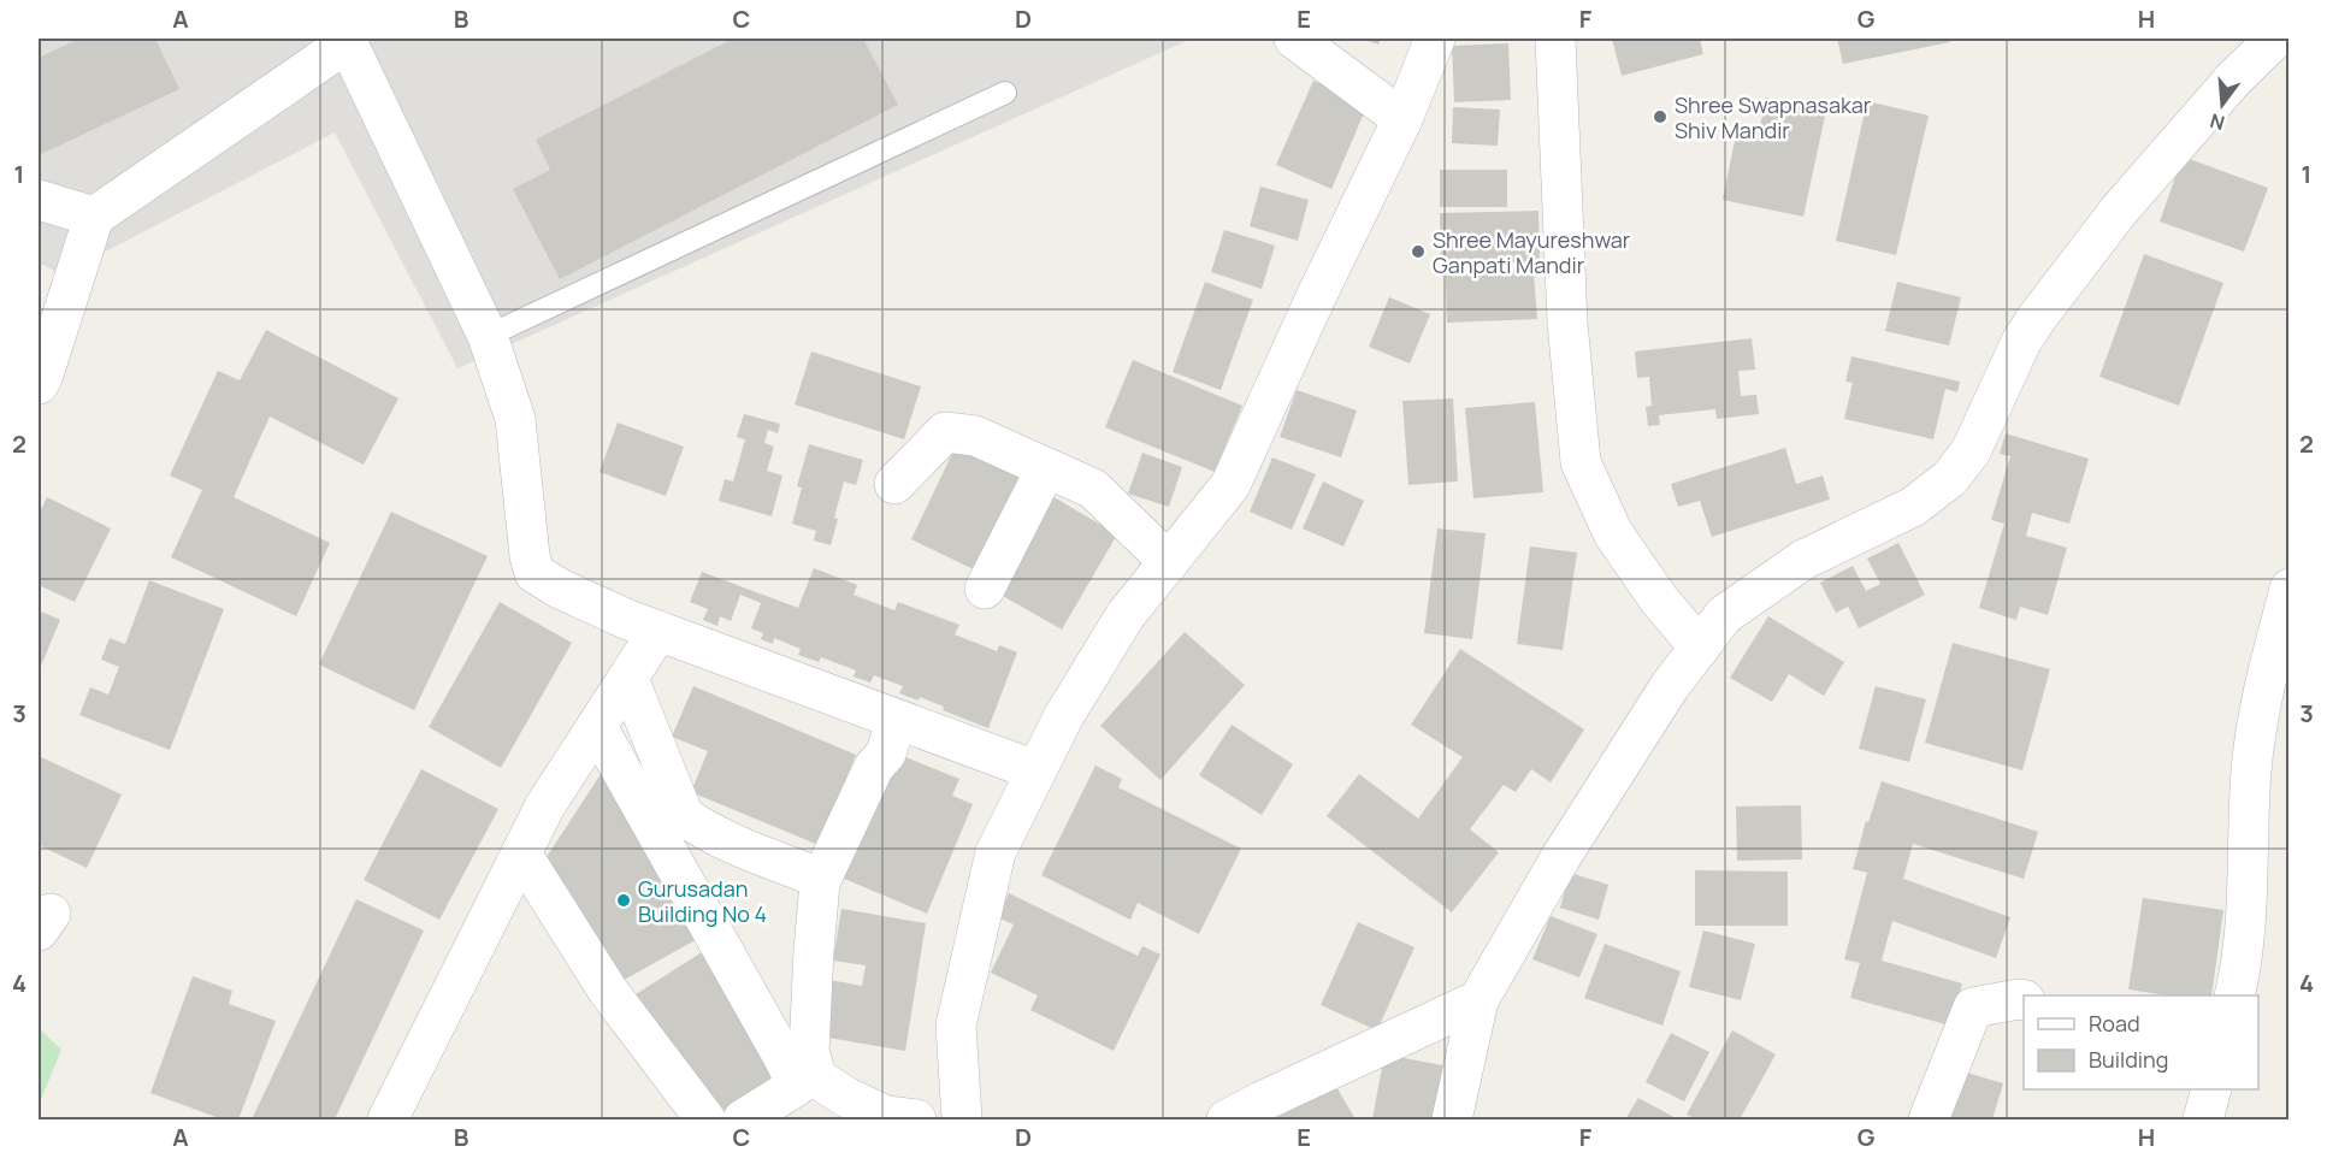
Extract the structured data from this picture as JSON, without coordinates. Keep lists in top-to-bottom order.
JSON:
{
  "places": ["Shree Swapnasakar Shiv Mandir", "Shree Mayureshwar Ganpati Mandir", "Gurusadan Building No 4"],
  "legend": ["Road", "Building"],
  "north": "bottom",
  "grid": {
    "columns": [
      "A",
      "B",
      "C",
      "D",
      "E",
      "F",
      "G",
      "H"
    ],
    "rows": [
      "1",
      "2",
      "3",
      "4"
    ]
  }
}
